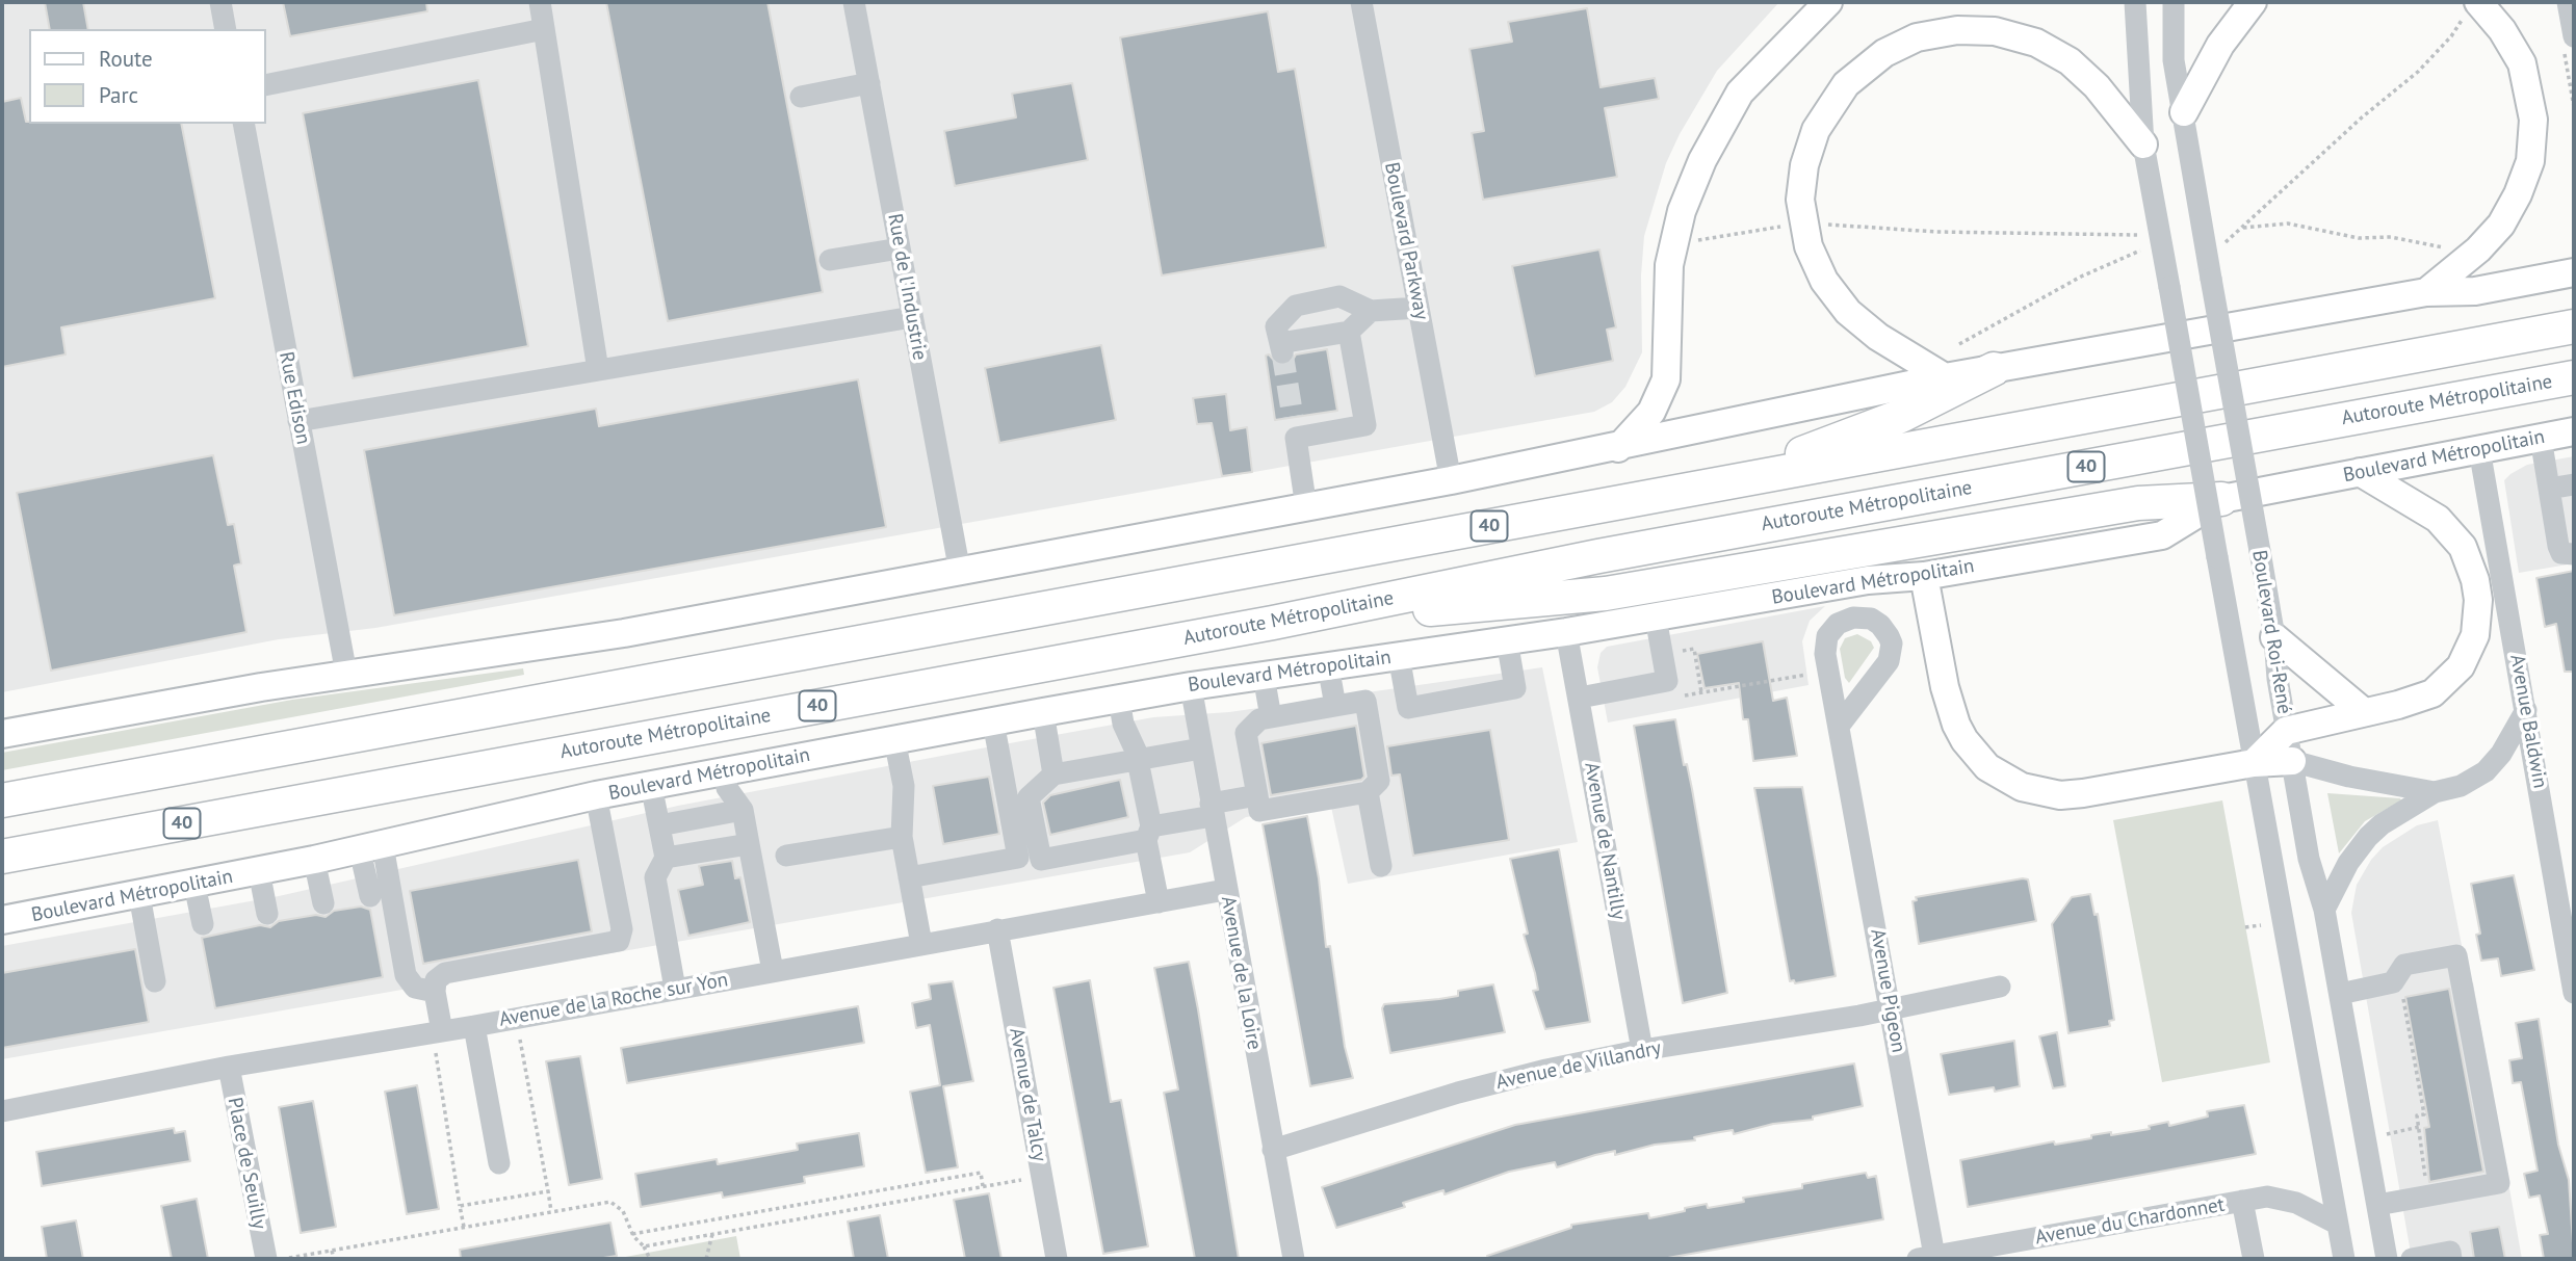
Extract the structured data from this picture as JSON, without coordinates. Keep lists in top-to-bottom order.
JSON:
{
  "streets": {
    "highway": ["Autoroute Métropolitaine", "40"],
    "main road": ["Boulevard Métropolitain"],
    "street": [
      "Boulevard Parkway",
      "Rue de l'Industrie",
      "Rue Edison",
      "Boulevard Roi-René",
      "Avenue Baldwin",
      "Avenue de Nantilly",
      "Avenue de la Loire",
      "Avenue Pigeon",
      "Avenue de la Roche sur Yon",
      "Avenue de Villandry",
      "Avenue de Talcy",
      "Place de Seuilly",
      "Avenue du Chardonnet"
    ]
  },
  "crossings": [
    ["Boulevard Métropolitain", "Avenue Baldwin"],
    ["Boulevard Métropolitain", "Avenue de Nantilly"],
    ["Boulevard Métropolitain", "Avenue de la Loire"],
    ["Boulevard Roi-René", "Avenue du Chardonnet"],
    ["Avenue de Nantilly", "Avenue de Villandry"],
    ["Avenue de la Loire", "Avenue de la Roche sur Yon"],
    ["Avenue de la Loire", "Avenue de Villandry"],
    ["Avenue Pigeon", "Avenue de Villandry"],
    ["Avenue Pigeon", "Avenue du Chardonnet"],
    ["Avenue de la Roche sur Yon", "Avenue de Talcy"],
    ["Avenue de la Roche sur Yon", "Place de Seuilly"]
  ],
  "legend": ["Route", "Parc"]
}
